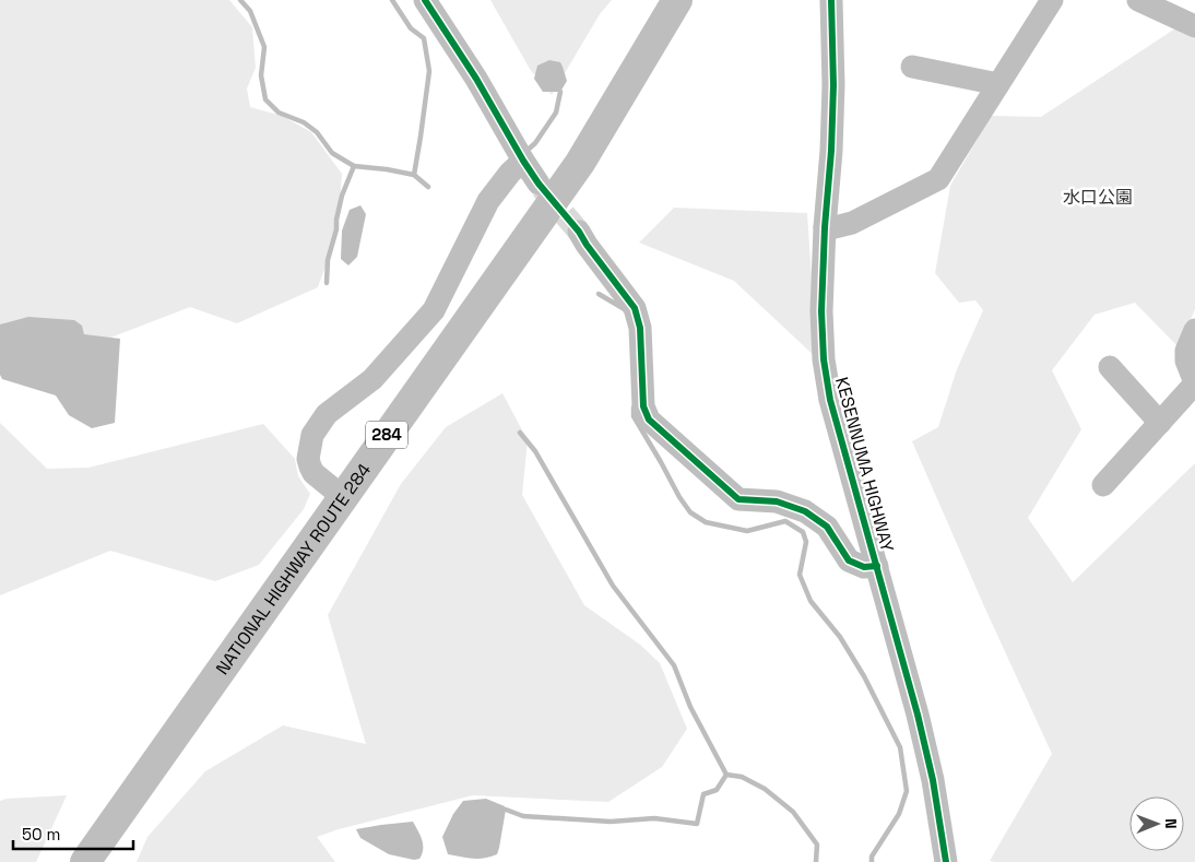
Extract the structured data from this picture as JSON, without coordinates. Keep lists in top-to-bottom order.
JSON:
{
  "streets": {
    "highway": ["284", "NATIONAL HIGHWAY ROUTE 284"],
    "street": ["KESENNUMA HIGHWAY"]
  },
  "parks": ["水口公園"],
  "scale_bar": "50 m",
  "north": "right"
}
